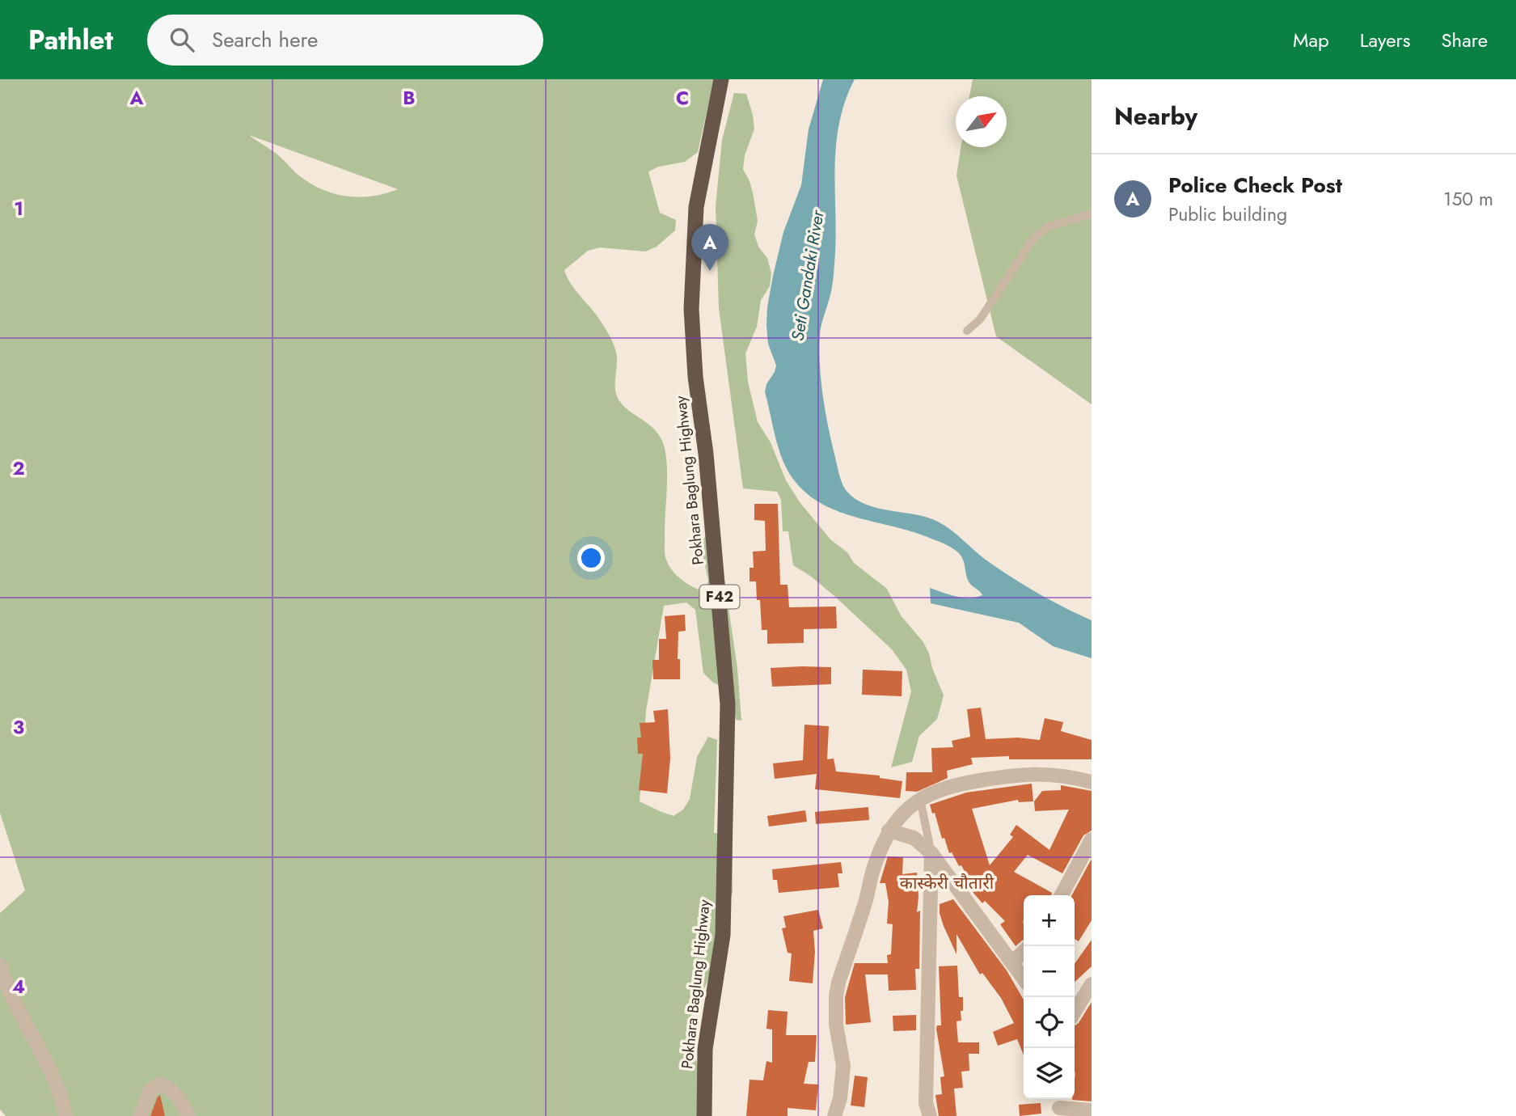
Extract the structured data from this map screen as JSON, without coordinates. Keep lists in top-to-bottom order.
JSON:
{
  "streets": {
    "highway": ["Pokhara Baglung Highway", "F42"]
  },
  "districts": ["कास्केरी चौतारी"],
  "water": ["Seti Gandaki River"],
  "north": "top right",
  "page": {
    "header": "Pathlet",
    "search": "Search here",
    "nav": ["Map", "Layers", "Share"],
    "heading": "Nearby",
    "list": [
      {
        "mark": "A",
        "name": "Police Check Post",
        "note": "Public building",
        "value": "150 m"
      }
    ],
    "pins": "A",
    "map_buttons": ["+", "−"]
  },
  "grid": {
    "columns": ["A", "B", "C"],
    "rows": [
      "1",
      "2",
      "3",
      "4"
    ]
  }
}
